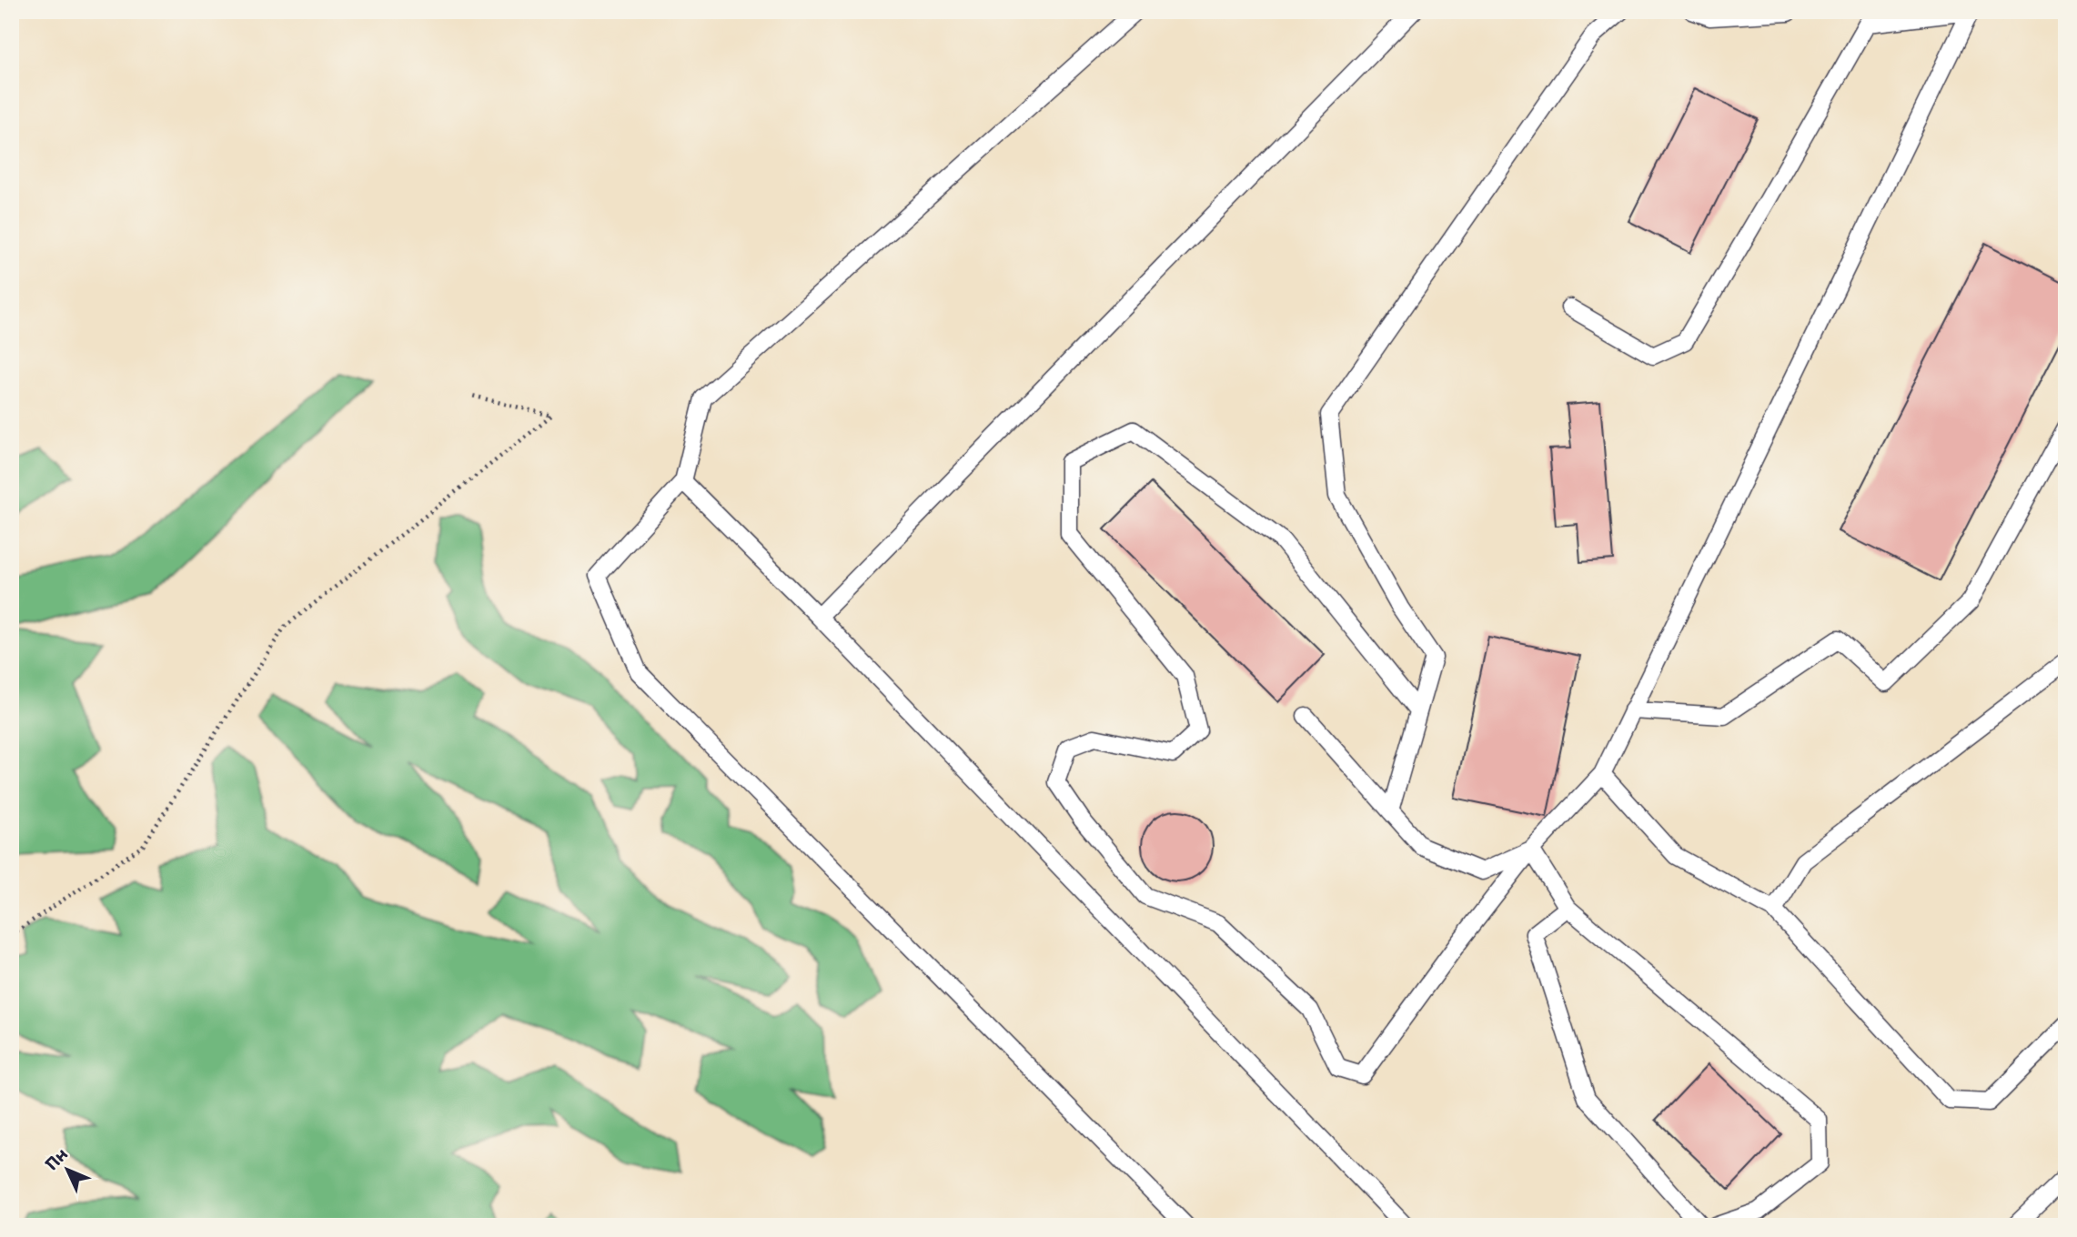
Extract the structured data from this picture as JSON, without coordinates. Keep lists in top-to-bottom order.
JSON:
{
  "north": "top left"
}
